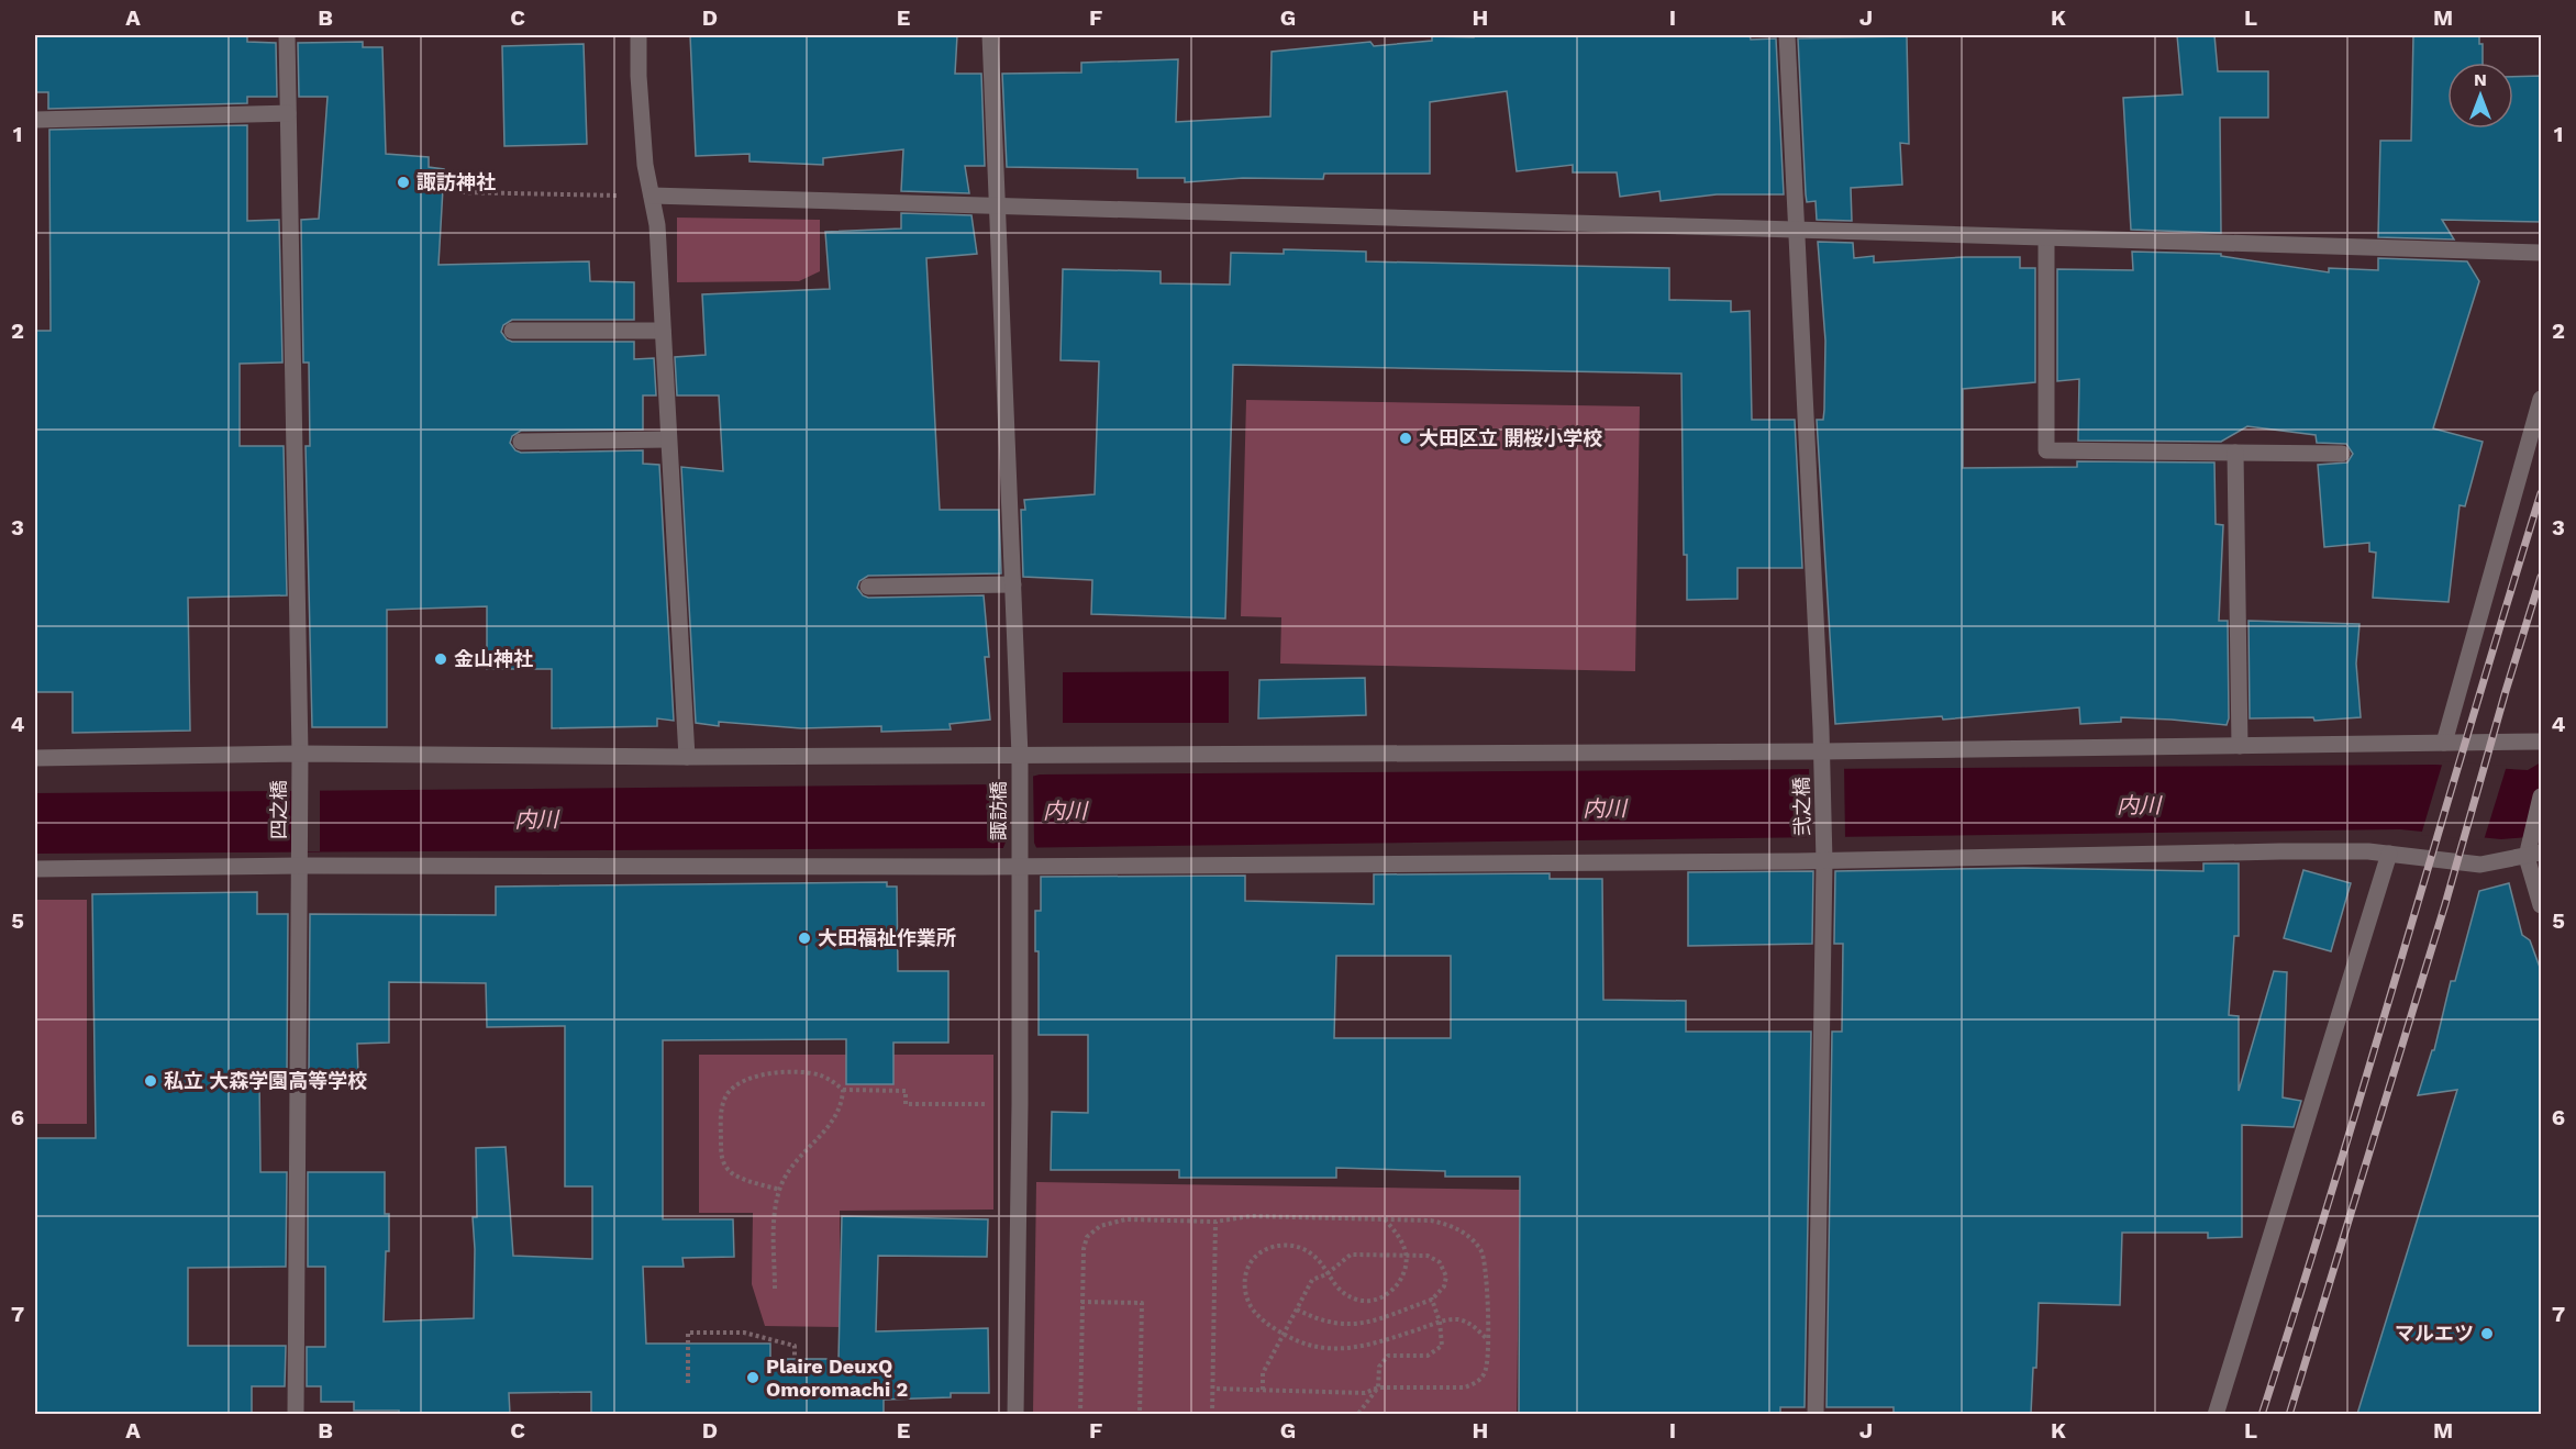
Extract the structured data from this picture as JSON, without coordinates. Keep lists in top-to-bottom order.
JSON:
{
  "streets": {
    "street": ["弐之橋", "四之橋", "諏訪橋"]
  },
  "water": ["内川"],
  "places": [
    "諏訪神社",
    "大田区立 開桜小学校",
    "金山神社",
    "大田福祉作業所",
    "私立 大森学園高等学校",
    "マルエツ",
    "Plaire DeuxQ Omoromachi 2"
  ],
  "north": "top",
  "grid": {
    "columns": [
      "A",
      "B",
      "C",
      "D",
      "E",
      "F",
      "G",
      "H",
      "I",
      "J",
      "K",
      "L",
      "M"
    ],
    "rows": [
      "1",
      "2",
      "3",
      "4",
      "5",
      "6",
      "7"
    ]
  }
}
